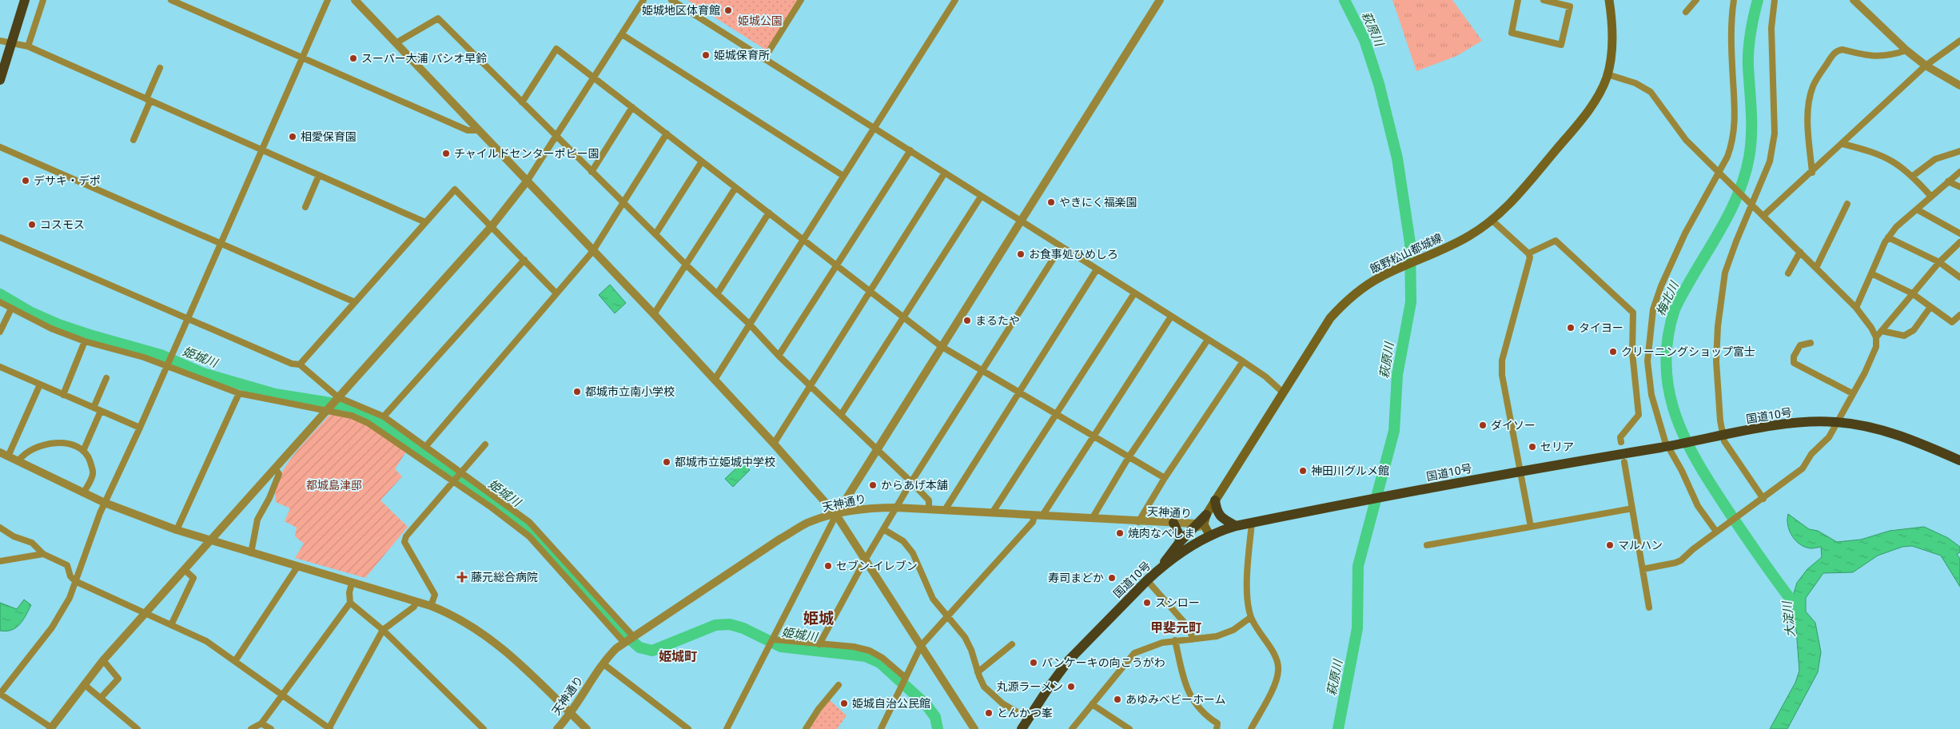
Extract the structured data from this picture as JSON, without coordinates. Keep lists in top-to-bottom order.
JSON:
{
  "streets": {
    "highway": ["国道10号"],
    "main road": ["飯野松山都城線"],
    "street": ["天神通り"]
  },
  "crossings": [
    ["国道10号", "天神通り"]
  ],
  "districts": ["姫城", "甲斐元町", "姫城町"],
  "water": [
    "萩原川",
    "梅北川",
    "姫城川",
    "大淀川"
  ],
  "parks": ["姫城公園", "都城島津邸"],
  "places": {
    "other": [
      "姫城地区体育館",
      "姫城保育所",
      "スーパー大浦 パシオ早鈴",
      "相愛保育園",
      "チャイルドセンターポピー園",
      "デサキ・デポ",
      "やきにく福楽園",
      "コスモス",
      "お食事処ひめしろ",
      "まるたや",
      "タイヨー",
      "クリーニングショップ富士",
      "都城市立南小学校",
      "ダイソー",
      "セリア",
      "都城市立姫城中学校",
      "神田川グルメ館",
      "からあげ本舗",
      "焼肉なべしま",
      "マルハン",
      "セブン-イレブン",
      "寿司まどか",
      "スシロー",
      "パンケーキの向こうがわ",
      "丸源ラーメン",
      "あゆみベビーホーム",
      "姫城自治公民館",
      "とんかつ峯"
    ],
    "health": ["藤元総合病院"]
  }
}
